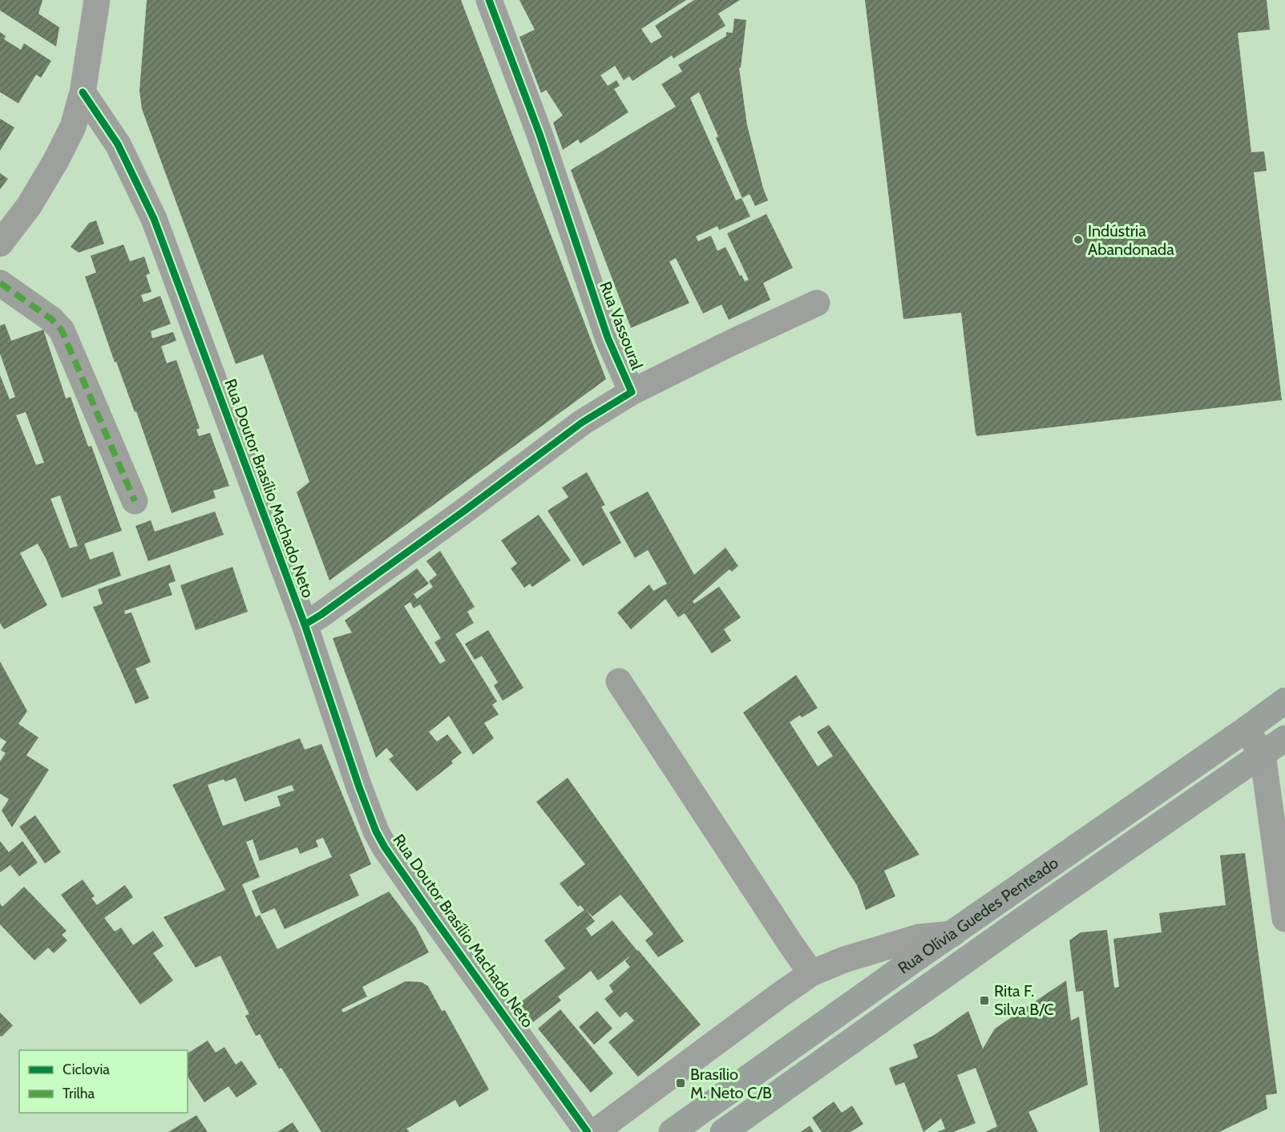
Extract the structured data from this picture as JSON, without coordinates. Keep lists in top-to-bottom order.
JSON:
{
  "streets": {
    "main road": ["Rua Olívia Guedes Penteado"],
    "street": ["Rua Vassoural", "Rua Doutor Brasílio Machado Neto"]
  },
  "crossings": [
    ["Rua Vassoural", "Rua Doutor Brasílio Machado Neto"]
  ],
  "places": {
    "other": ["Indústria Abandonada"],
    "transit": ["Rita F. Silva B/C", "Brasílio M. Neto C/B"]
  },
  "legend": ["Ciclovia", "Trilha"]
}
